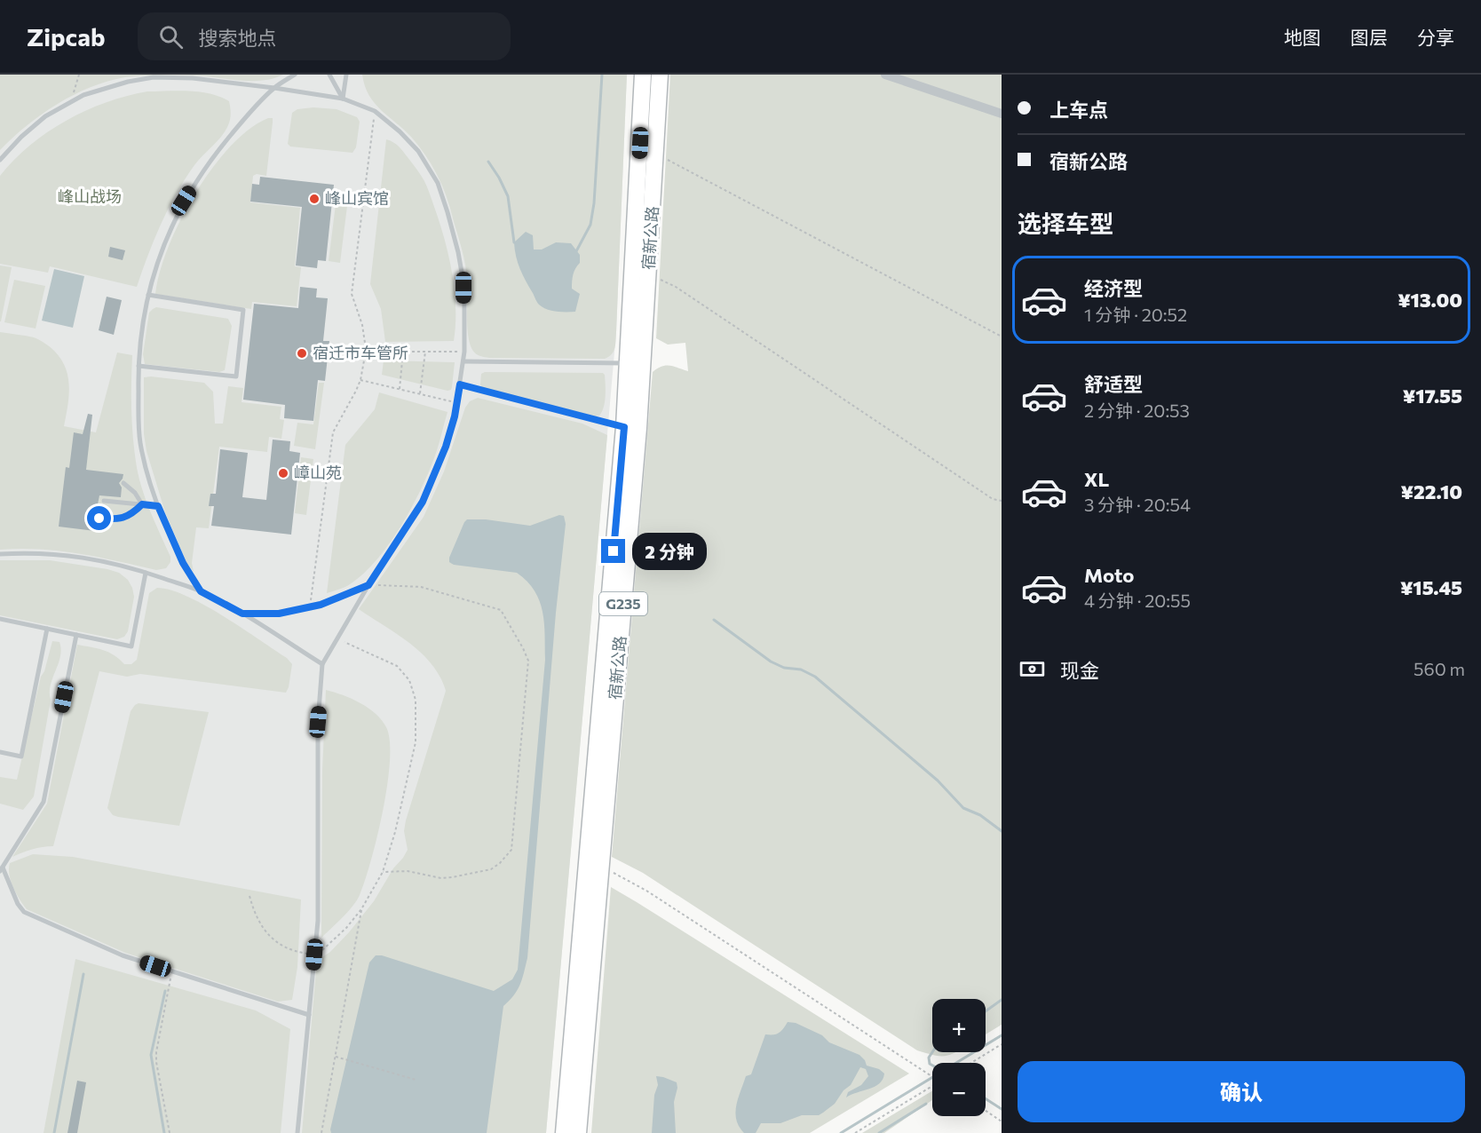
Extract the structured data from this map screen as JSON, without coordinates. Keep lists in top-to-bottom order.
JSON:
{
  "streets": {
    "highway": ["宿新公路", "G235"]
  },
  "parks": ["峰山战场"],
  "places": ["峰山宾馆", "宿迁市车管所", "嶂山苑"],
  "page": {
    "header": "Zipcab",
    "search": "搜索地点",
    "nav": ["地图", "图层", "分享"],
    "banner": ["上车点", "宿新公路"],
    "heading": "选择车型",
    "list": [
      {
        "name": "经济型",
        "note": "1 分钟 · 20:52",
        "value": "¥13.00"
      },
      {
        "name": "舒适型",
        "note": "2 分钟 · 20:53",
        "value": "¥17.55"
      },
      {
        "name": "XL",
        "note": "3 分钟 · 20:54",
        "value": "¥22.10"
      },
      {
        "name": "Moto",
        "note": "4 分钟 · 20:55",
        "value": "¥15.45"
      }
    ],
    "bubble": "2 分钟",
    "pay": ["现金", "560 m"],
    "map_buttons": ["+", "−"],
    "buttons": "确认"
  }
}
